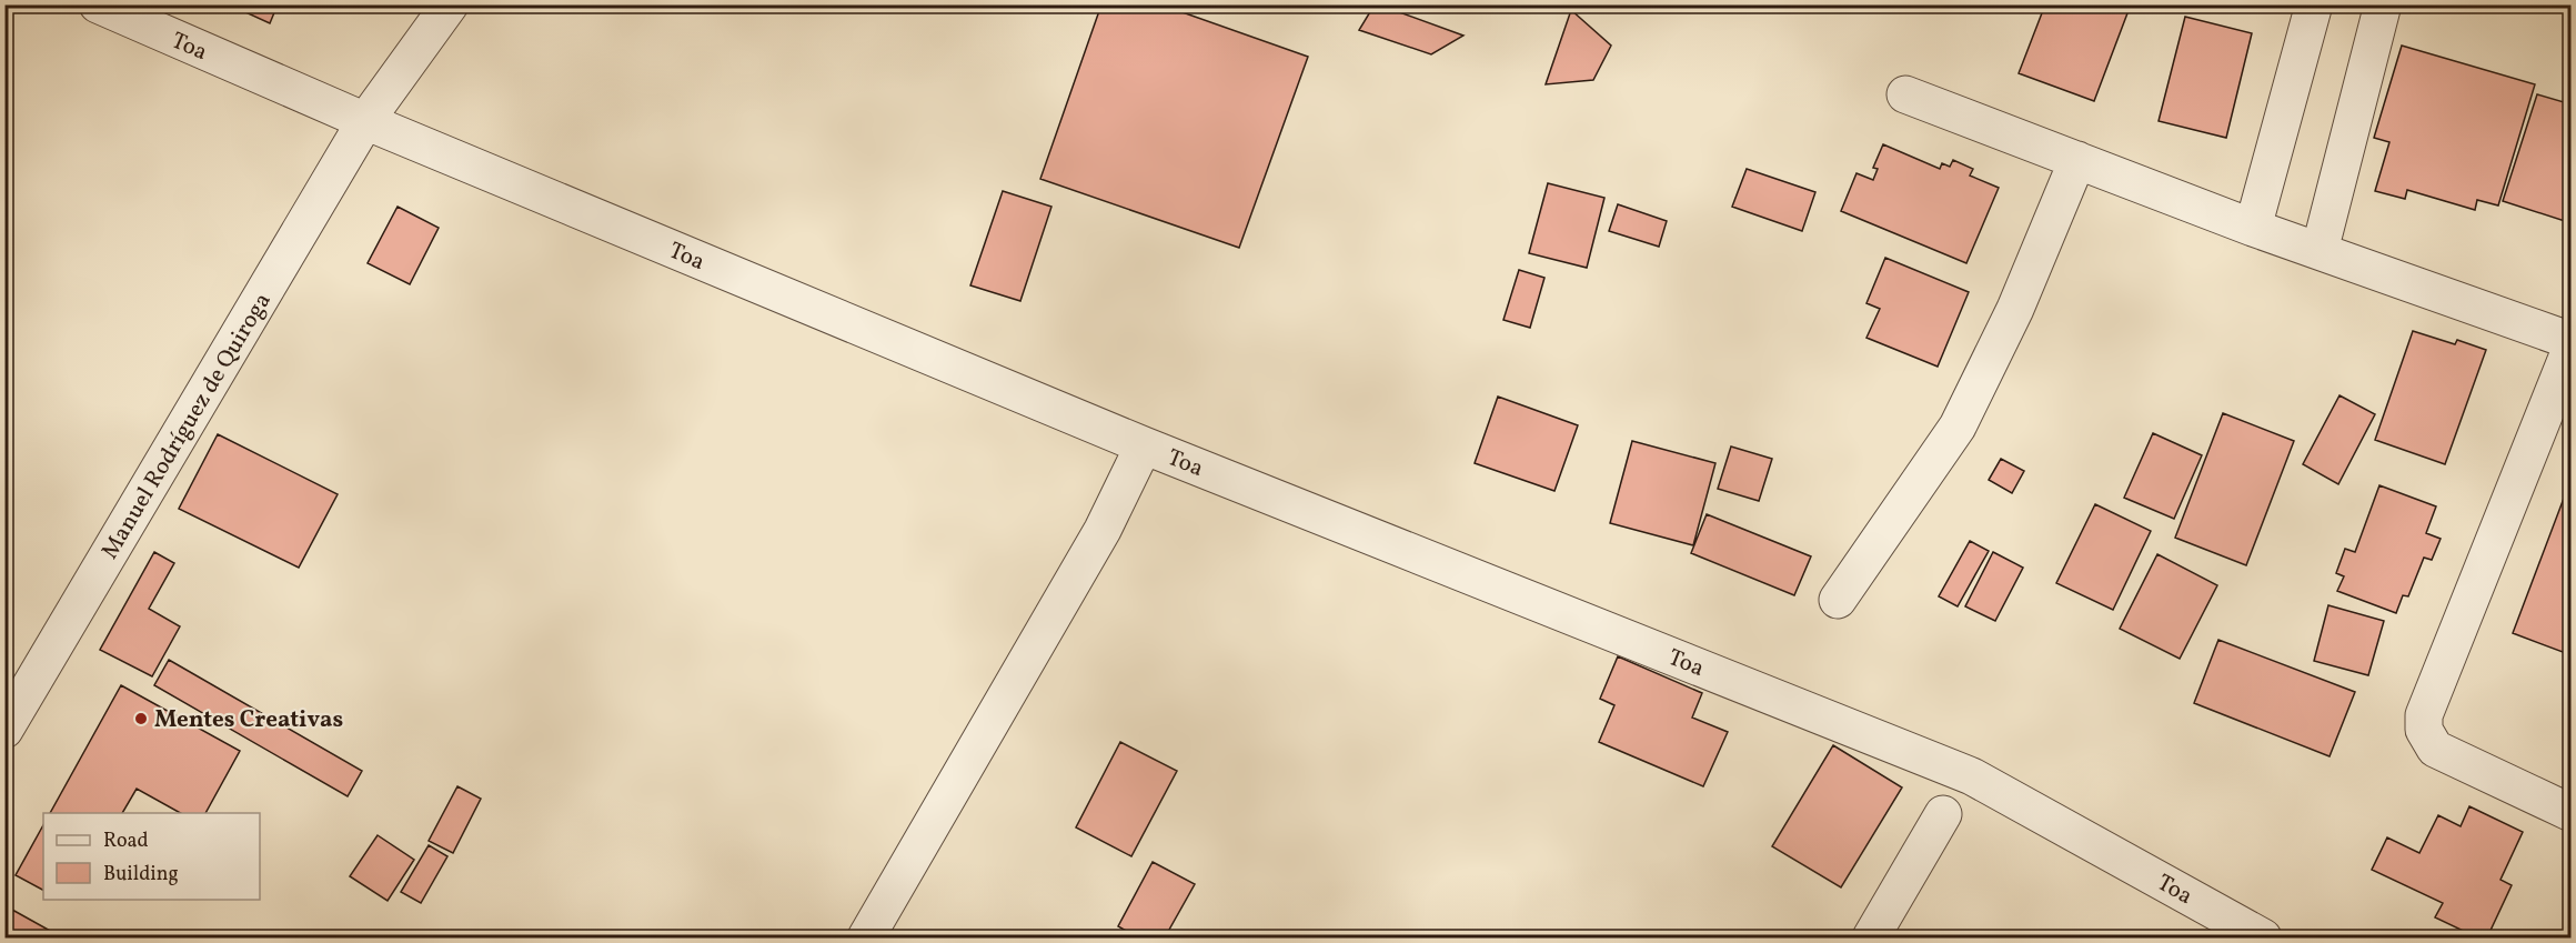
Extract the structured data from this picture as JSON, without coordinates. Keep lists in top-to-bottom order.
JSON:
{
  "streets": {
    "street": ["Toa", "Manuel Rodríguez de Quiroga"]
  },
  "crossings": [
    ["Toa", "Manuel Rodríguez de Quiroga"]
  ],
  "places": ["Mentes Creativas"],
  "legend": ["Road", "Building"]
}
